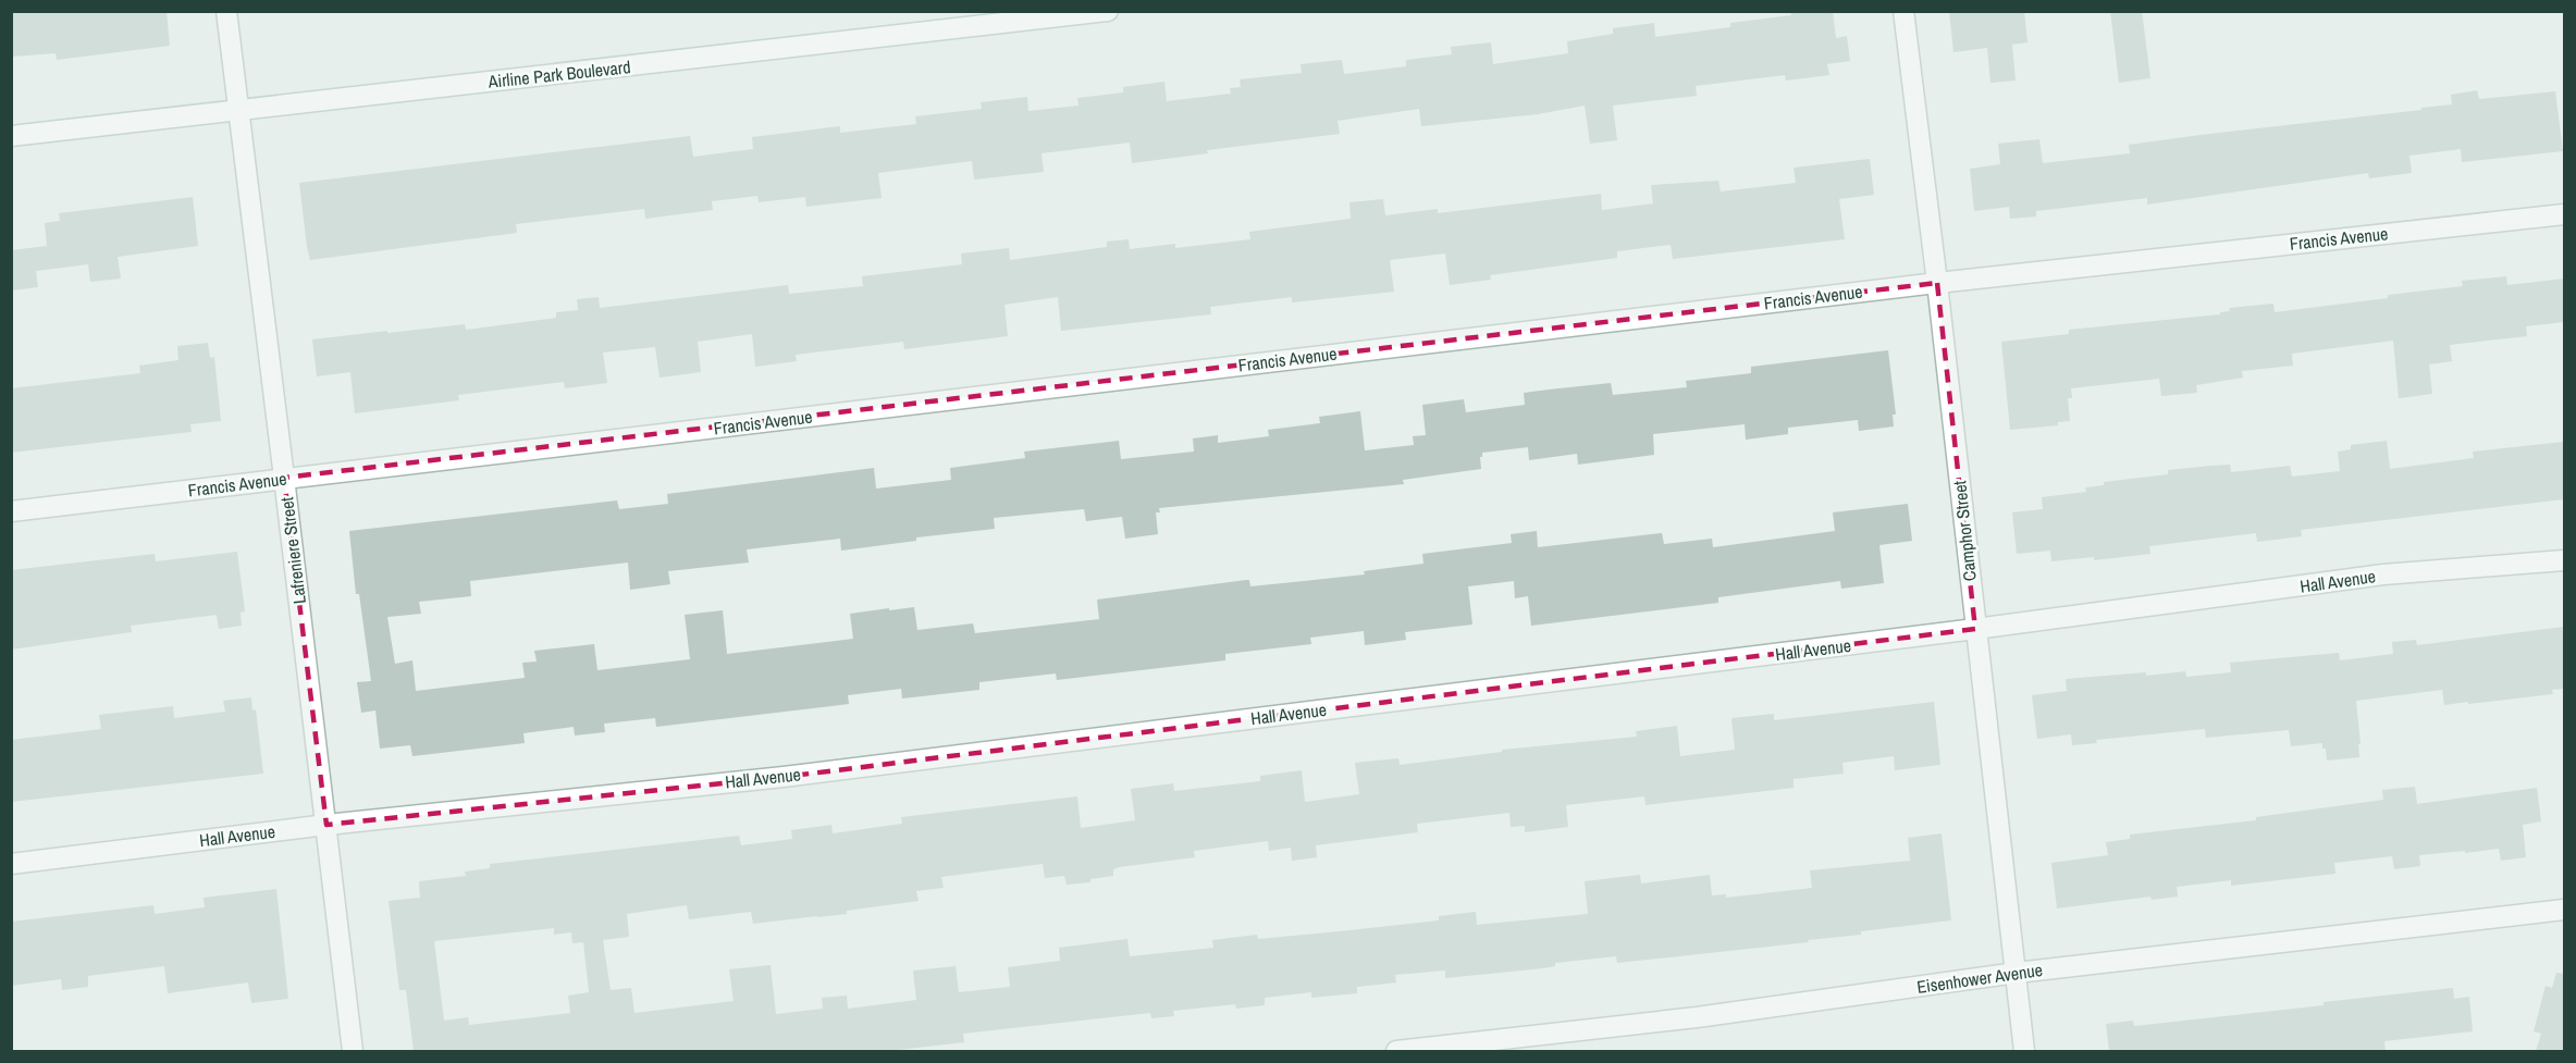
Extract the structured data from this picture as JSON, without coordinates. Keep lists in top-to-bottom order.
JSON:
{
  "streets": {
    "street": [
      "Airline Park Boulevard",
      "Francis Avenue",
      "Camphor Street",
      "Lafreniere Street",
      "Hall Avenue",
      "Eisenhower Avenue"
    ]
  },
  "crossings": [
    ["Airline Park Boulevard", "Lafreniere Street"],
    ["Francis Avenue", "Camphor Street"],
    ["Francis Avenue", "Lafreniere Street"],
    ["Camphor Street", "Hall Avenue"],
    ["Camphor Street", "Eisenhower Avenue"],
    ["Lafreniere Street", "Hall Avenue"]
  ]
}
